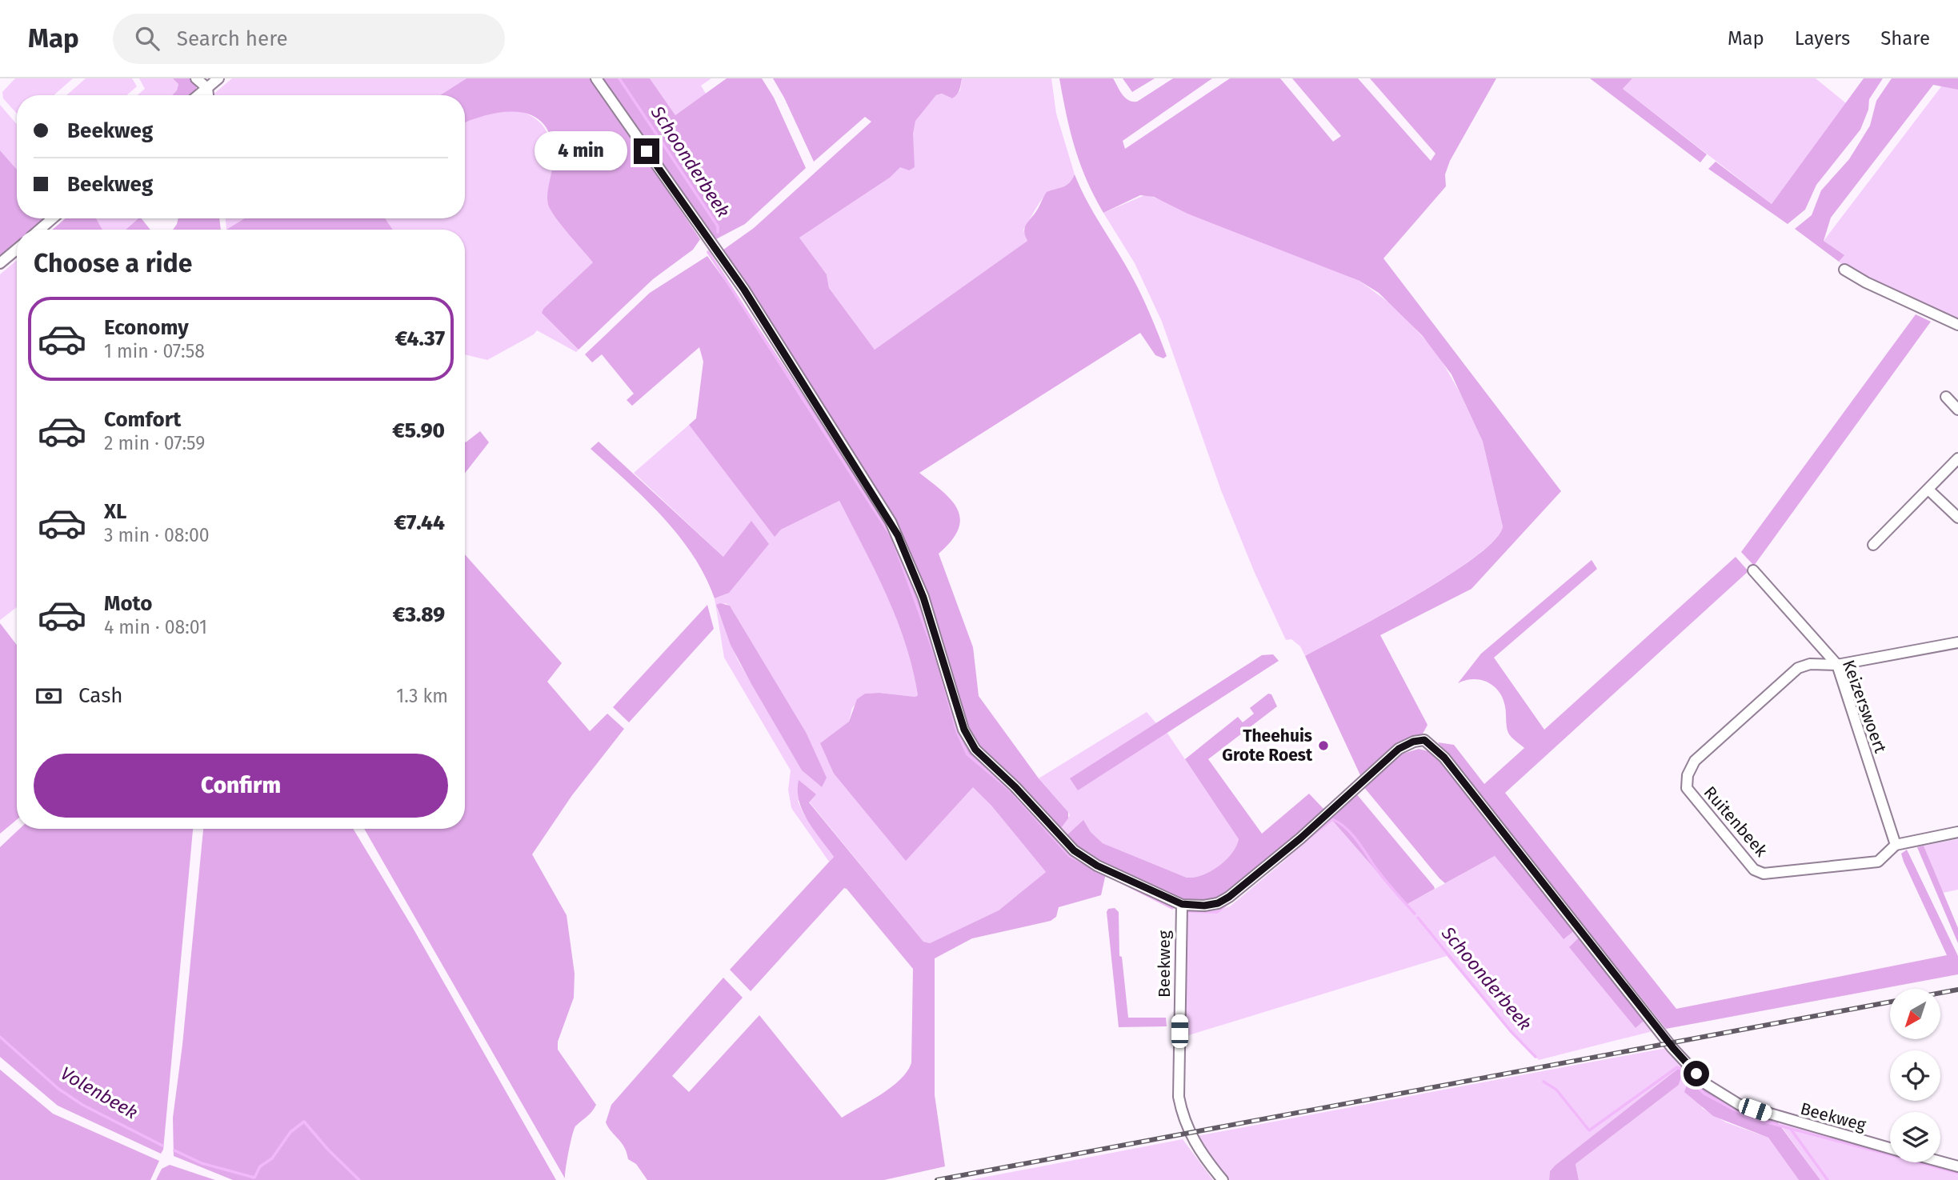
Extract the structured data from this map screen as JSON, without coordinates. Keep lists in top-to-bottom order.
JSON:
{
  "streets": {
    "street": ["Keizerswoert", "Ruitenbeek", "Beekweg"]
  },
  "crossings": [
    ["Keizerswoert", "Ruitenbeek"]
  ],
  "water": ["Schoonderbeek", "Volenbeek"],
  "places": ["Theehuis Grote Roest"],
  "north": "bottom left",
  "page": {
    "header": "Map",
    "search": "Search here",
    "nav": ["Map", "Layers", "Share"],
    "banner": ["Beekweg", "Beekweg"],
    "bubble": "4 min",
    "heading": "Choose a ride",
    "list": [
      {
        "name": "Economy",
        "note": "1 min · 07:58",
        "value": "€4.37"
      },
      {
        "name": "Comfort",
        "note": "2 min · 07:59",
        "value": "€5.90"
      },
      {
        "name": "XL",
        "note": "3 min · 08:00",
        "value": "€7.44"
      },
      {
        "name": "Moto",
        "note": "4 min · 08:01",
        "value": "€3.89"
      }
    ],
    "pay": ["Cash", "1.3 km"],
    "buttons": "Confirm"
  }
}
